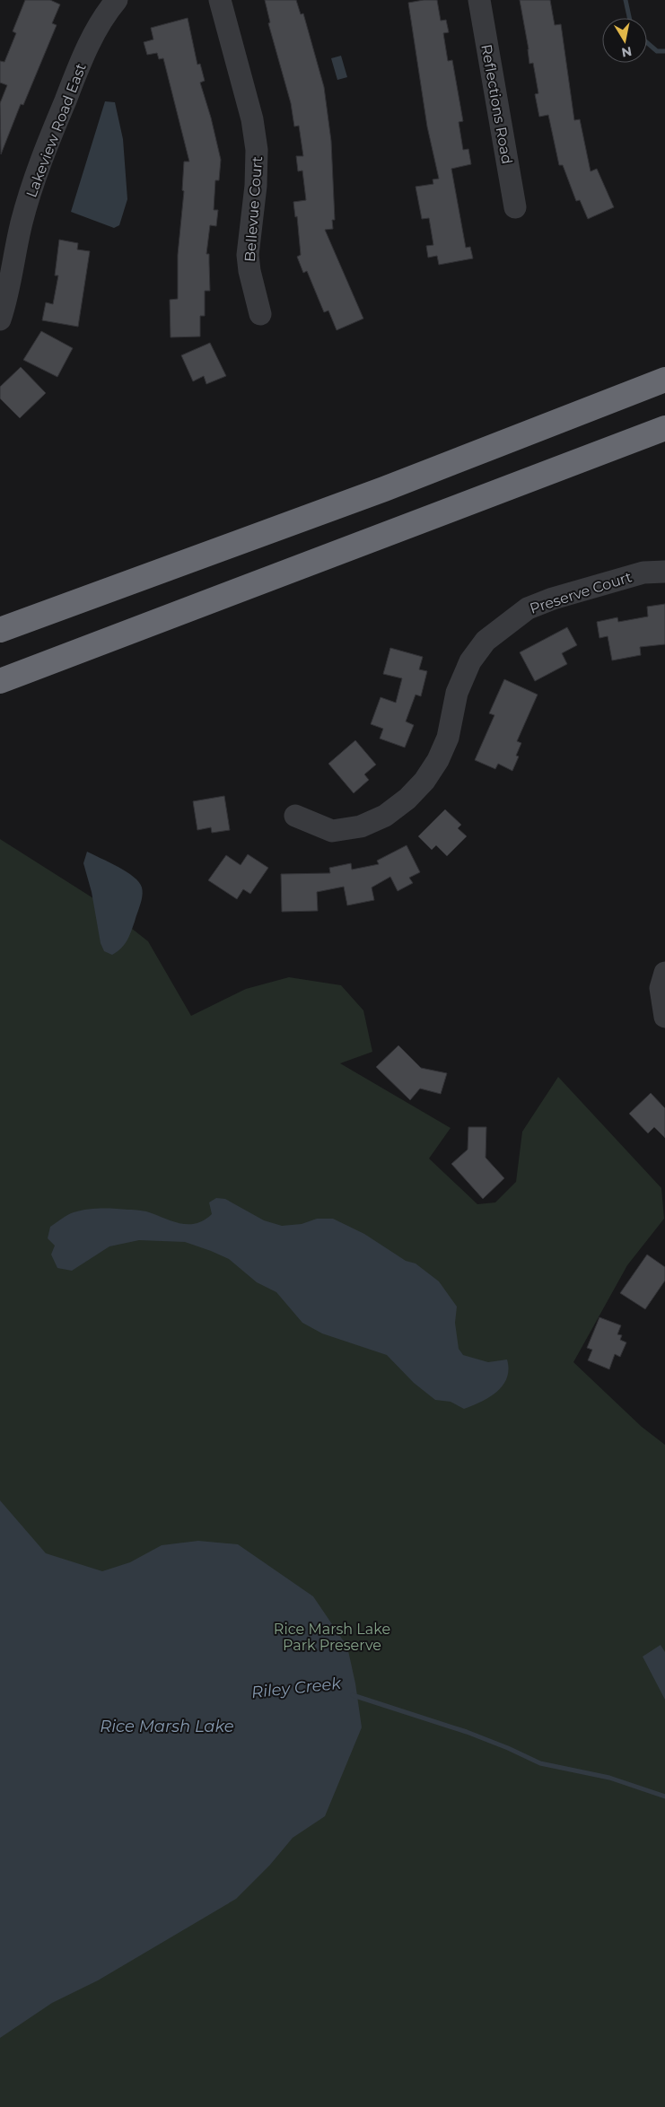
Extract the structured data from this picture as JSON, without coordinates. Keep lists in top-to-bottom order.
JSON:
{
  "streets": {
    "street": [
      "Reflections Road",
      "Lakeview Road East",
      "Bellevue Court",
      "Preserve Court"
    ]
  },
  "water": ["Riley Creek", "Rice Marsh Lake"],
  "parks": ["Rice Marsh Lake Park Preserve"],
  "north": "bottom"
}
